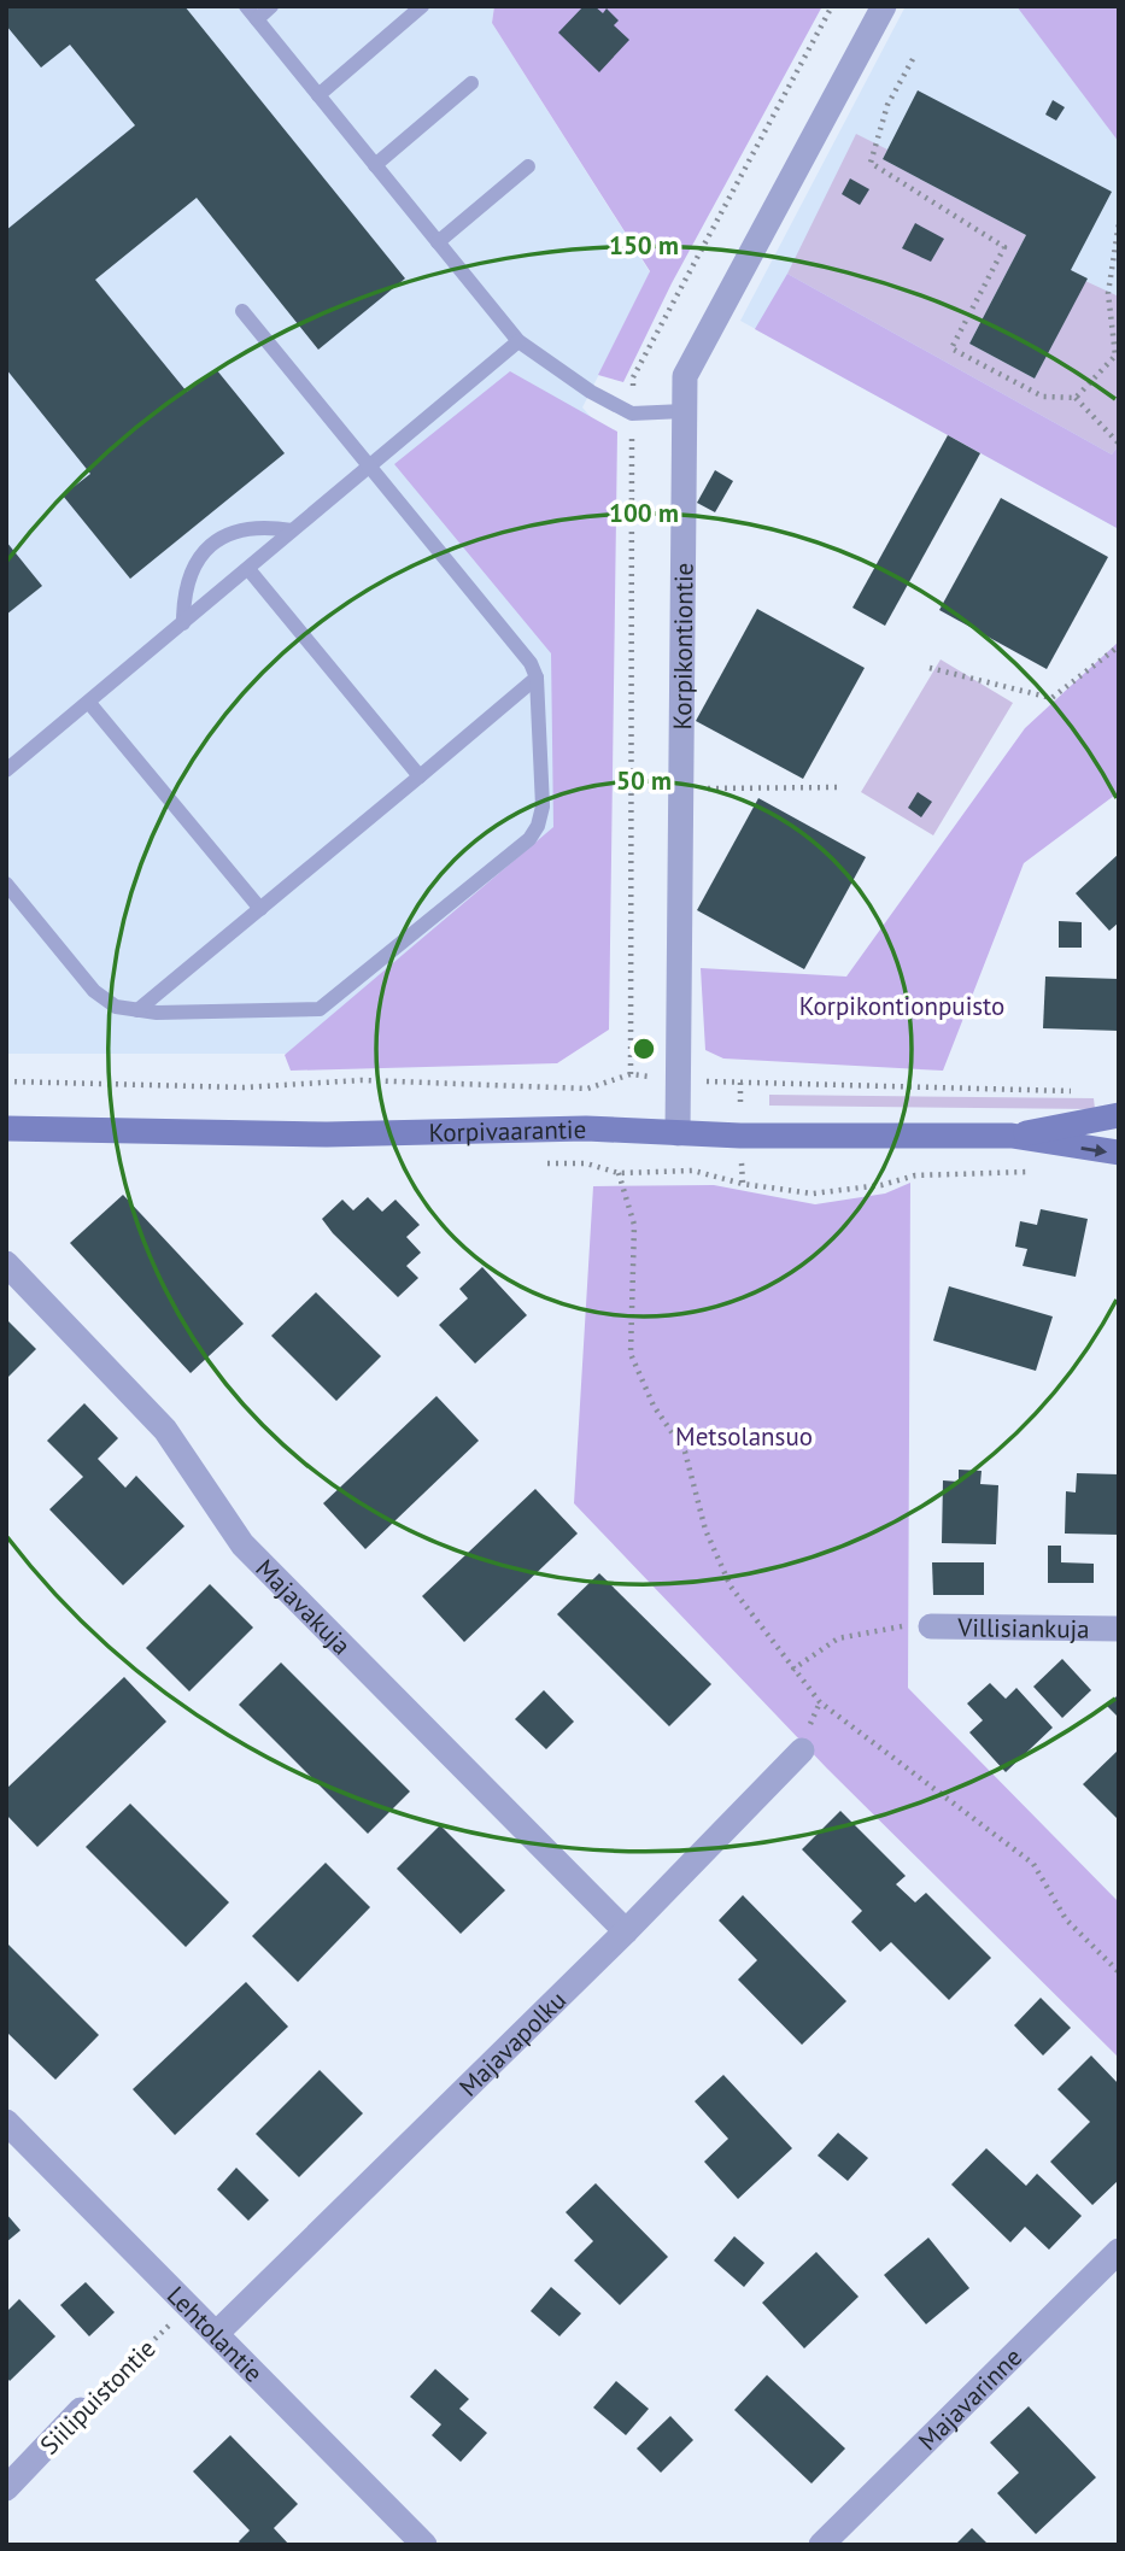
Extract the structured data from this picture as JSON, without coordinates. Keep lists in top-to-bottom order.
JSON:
{
  "streets": {
    "street": [
      "Korpikontiontie",
      "Korpivaarantie",
      "Majavakuja",
      "Villisiankuja",
      "Majavapolku",
      "Lehtolantie",
      "Siilipuistontie",
      "Majavarinne"
    ]
  },
  "crossings": [
    ["Korpikontiontie", "Korpivaarantie"],
    ["Majavakuja", "Majavapolku"],
    ["Majavapolku", "Lehtolantie"],
    ["Lehtolantie", "Siilipuistontie"]
  ],
  "parks": ["Korpikontionpuisto", "Metsolansuo"],
  "rings": ["150 m", "100 m", "50 m"]
}
